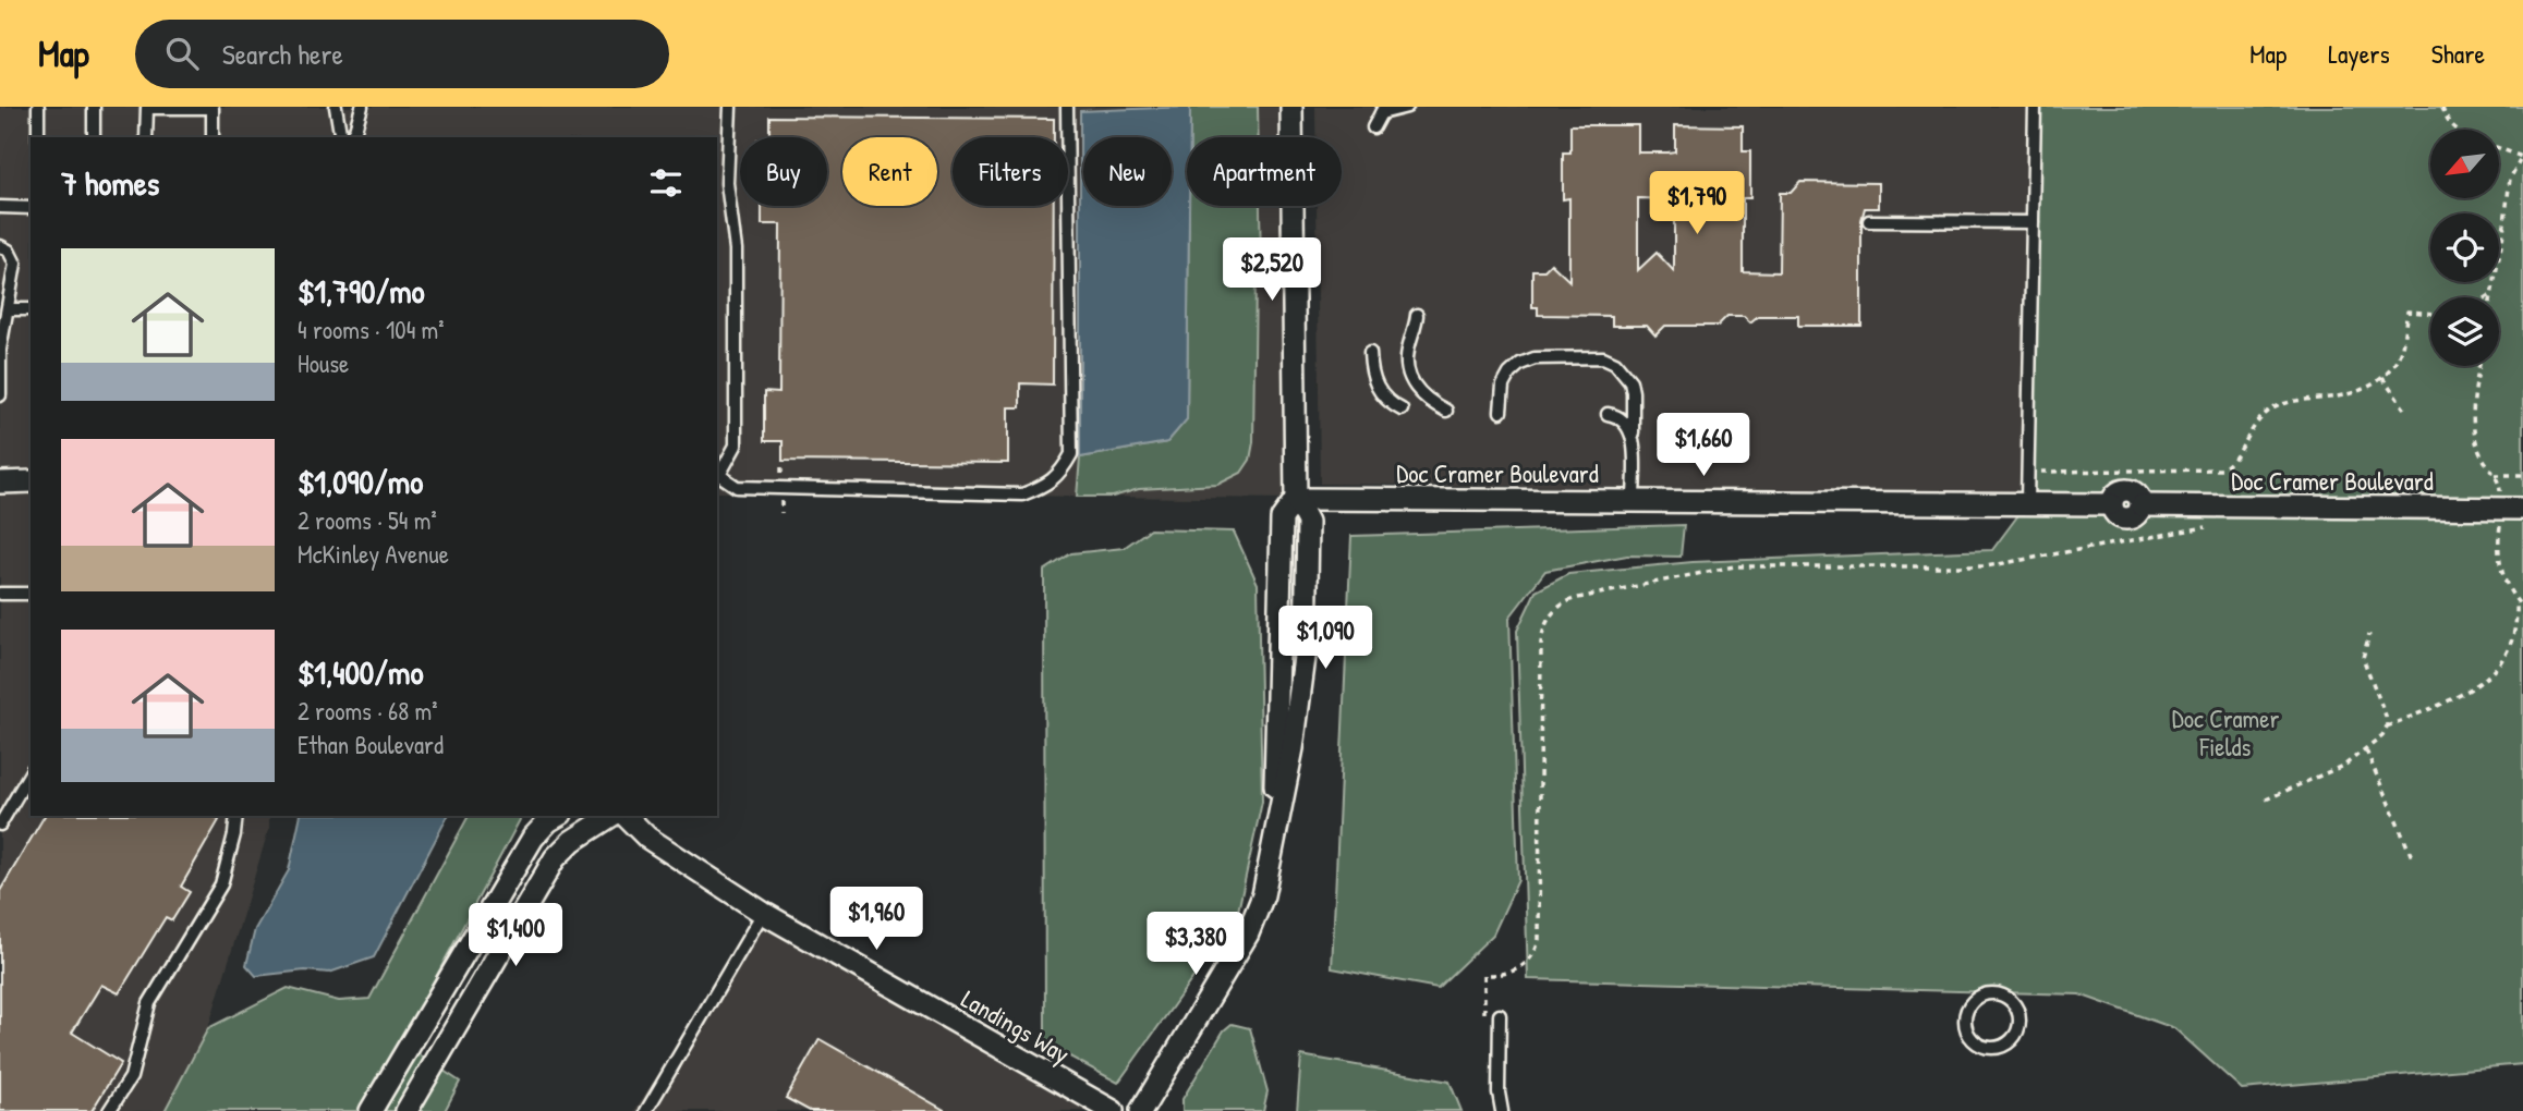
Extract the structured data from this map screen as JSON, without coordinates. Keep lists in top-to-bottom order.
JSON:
{
  "streets": {
    "street": ["Doc Cramer Boulevard", "Landings Way"]
  },
  "parks": ["Doc Cramer Fields"],
  "north": "bottom left",
  "page": {
    "header": "Map",
    "search": "Search here",
    "nav": ["Map", "Layers", "Share"],
    "chip": [
      "Buy",
      "Rent",
      "Filters",
      "New",
      "Apartment"
    ],
    "heading": "7 homes",
    "price": [
      "$1,790",
      "$2,520",
      "$1,660",
      "$1,090",
      "$1,960",
      "$1,400",
      "$3,380"
    ],
    "list": [
      {
        "name": "$1,790/mo",
        "note": "4 rooms · 104 m² · House"
      },
      {
        "name": "$1,090/mo",
        "note": "2 rooms · 54 m² · McKinley Avenue"
      },
      {
        "name": "$1,400/mo",
        "note": "2 rooms · 68 m² · Ethan Boulevard"
      }
    ]
  }
}
